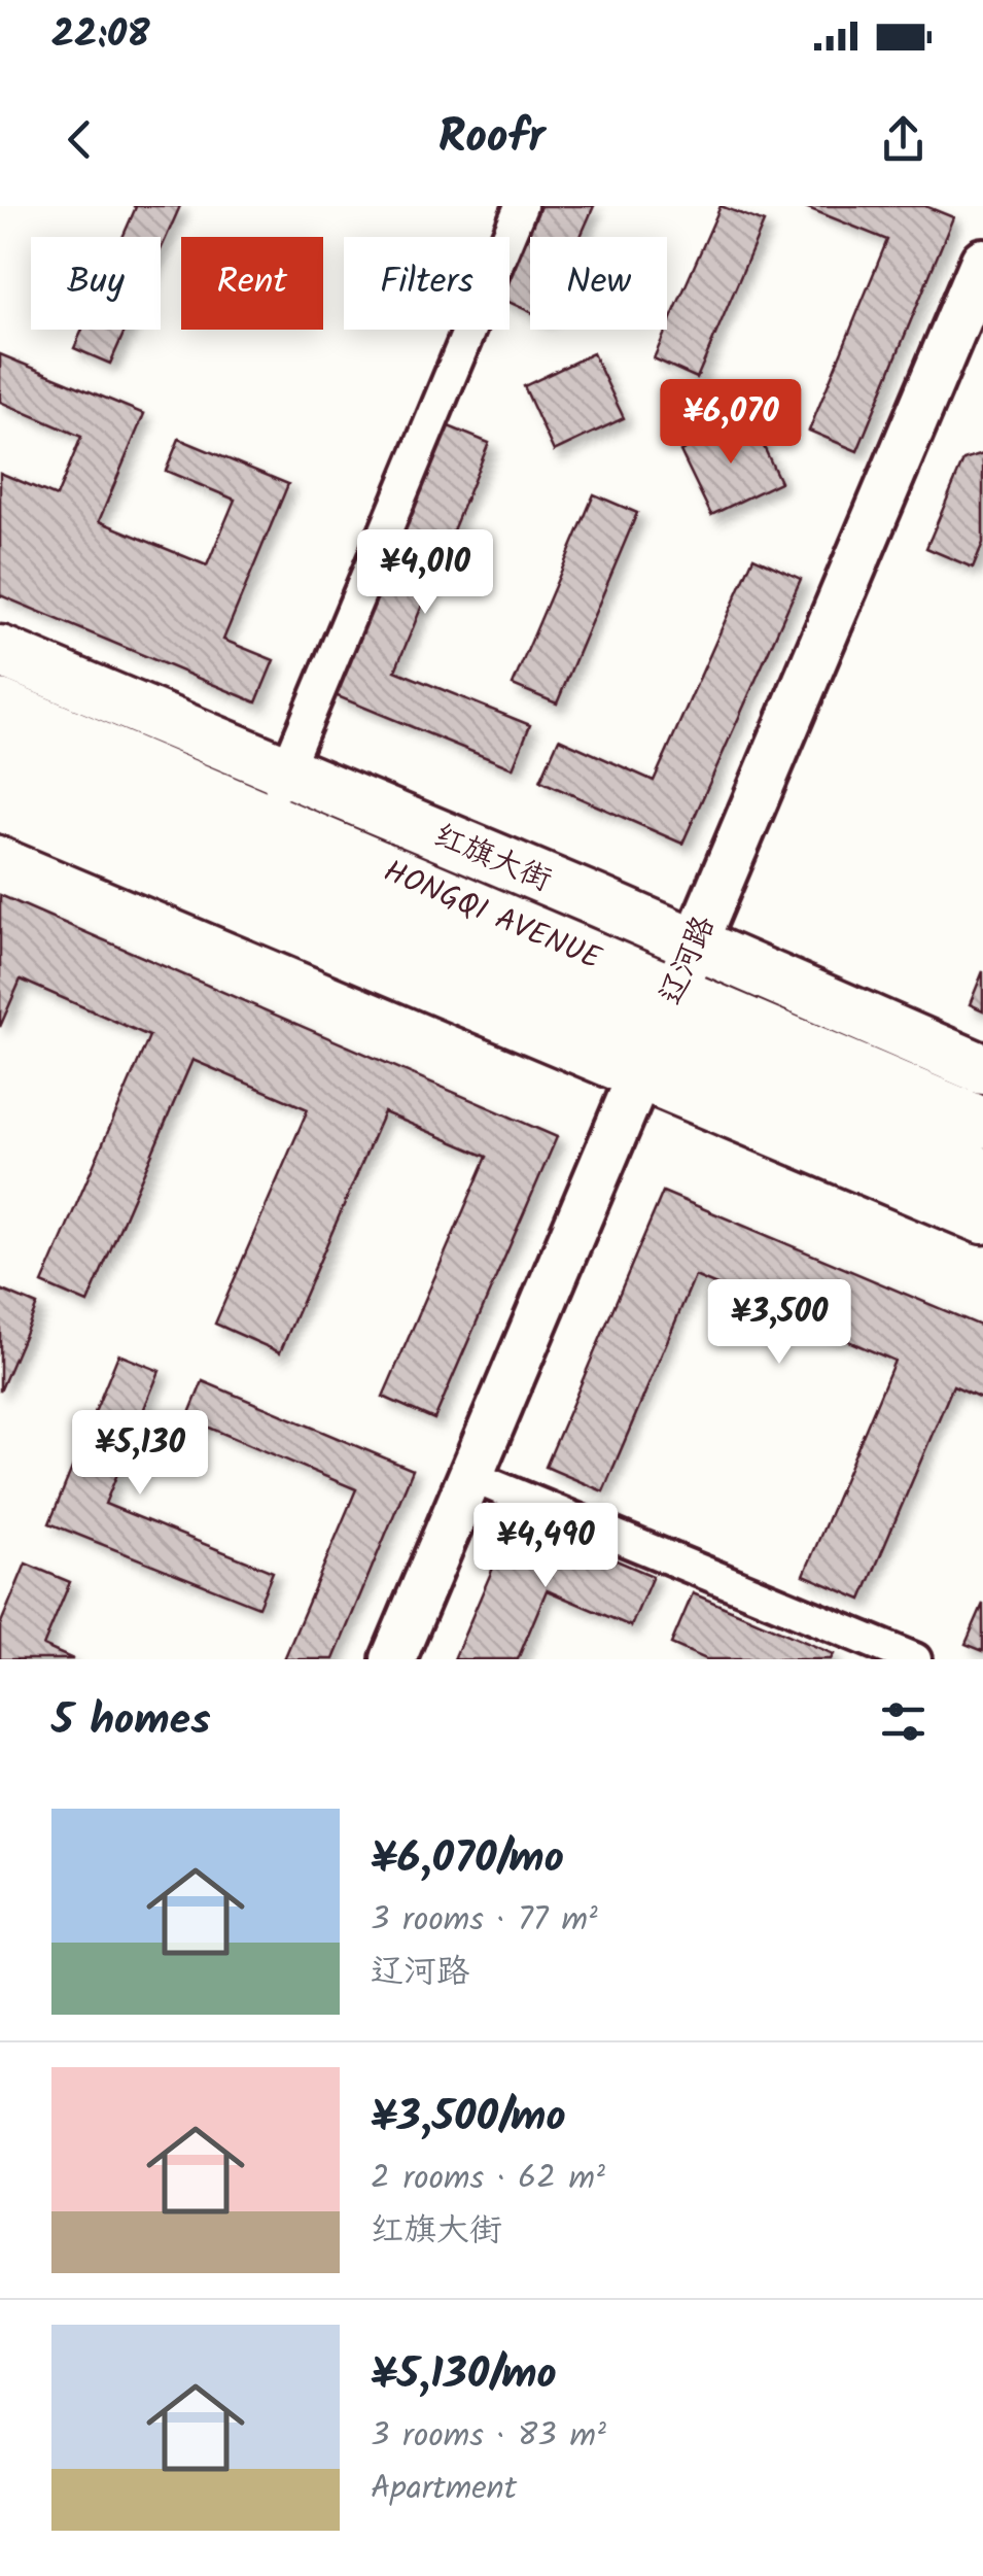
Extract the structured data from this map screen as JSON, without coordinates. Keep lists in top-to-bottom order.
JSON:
{
  "streets": {
    "main road": ["红旗大街", "HONGQI AVENUE", "辽河路"]
  },
  "crossings": [
    ["红旗大街", "辽河路"],
    ["HONGQI AVENUE", "辽河路"]
  ],
  "page": {
    "status": "22:08",
    "header": "Roofr",
    "chip": [
      "Buy",
      "Rent",
      "Filters",
      "New"
    ],
    "price": [
      "¥6,070",
      "¥4,010",
      "¥3,500",
      "¥5,130",
      "¥4,490"
    ],
    "heading": "5 homes",
    "list": [
      {
        "name": "¥6,070/mo",
        "note": "3 rooms · 77 m² · 辽河路"
      },
      {
        "name": "¥3,500/mo",
        "note": "2 rooms · 62 m² · 红旗大街"
      },
      {
        "name": "¥5,130/mo",
        "note": "3 rooms · 83 m² · Apartment"
      }
    ]
  }
}
